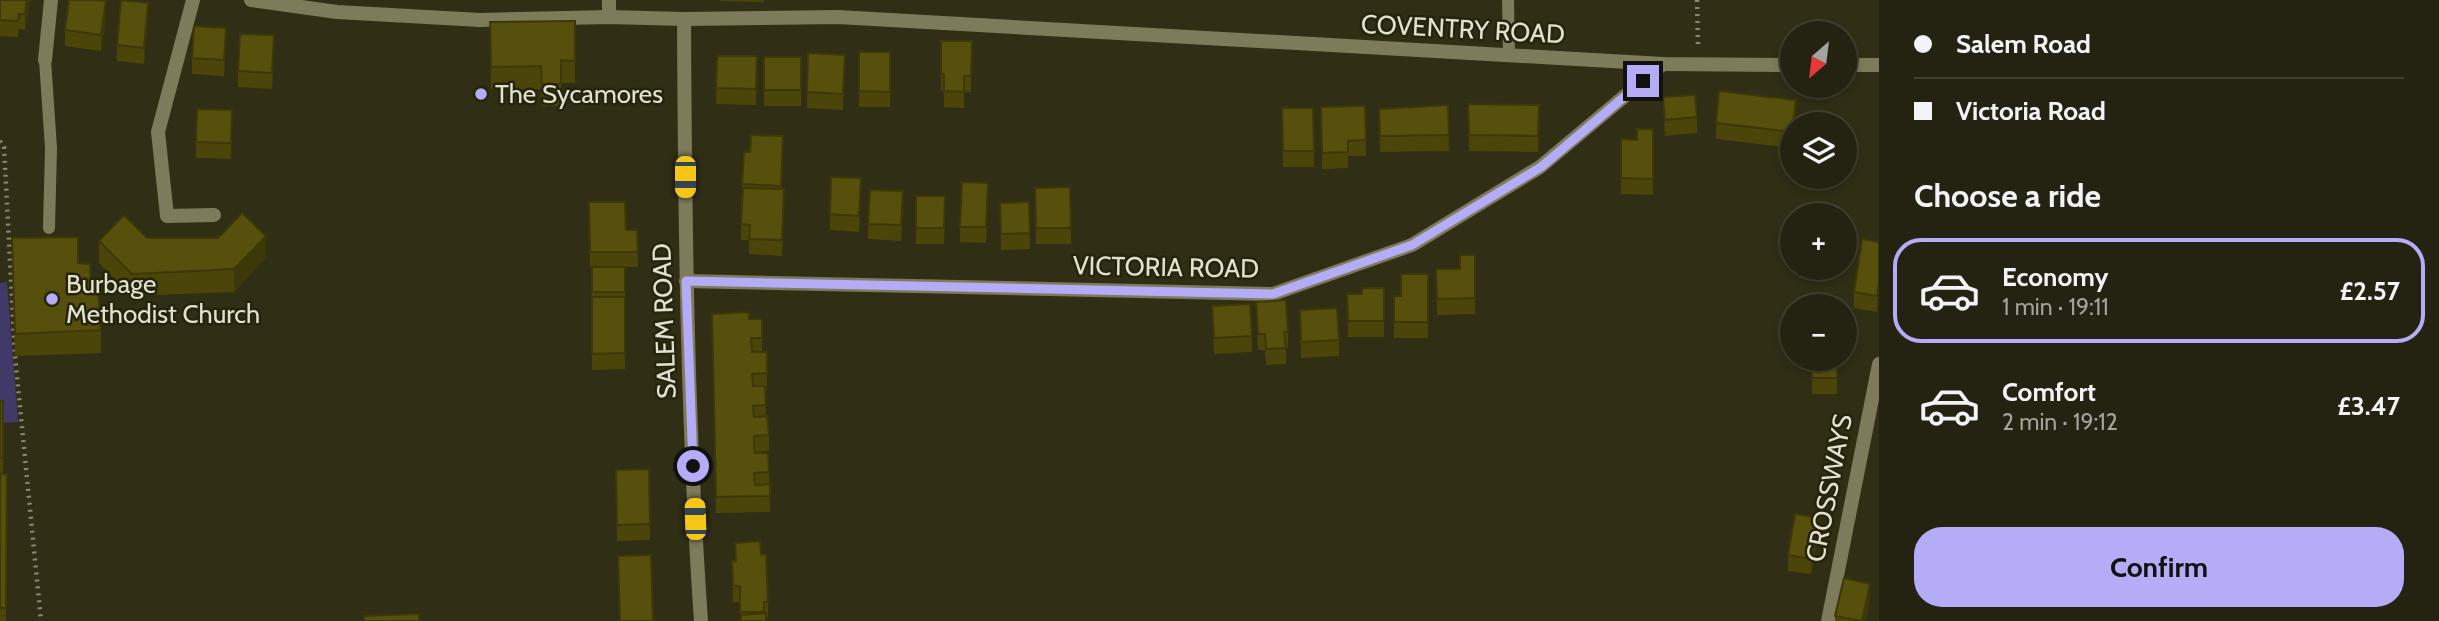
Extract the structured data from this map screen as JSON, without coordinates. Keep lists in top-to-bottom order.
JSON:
{
  "streets": {
    "street": [
      "COVENTRY ROAD",
      "VICTORIA ROAD",
      "SALEM ROAD",
      "CROSSWAYS"
    ]
  },
  "crossings": [
    ["COVENTRY ROAD", "VICTORIA ROAD"],
    ["COVENTRY ROAD", "SALEM ROAD"],
    ["VICTORIA ROAD", "SALEM ROAD"]
  ],
  "places": ["The Sycamores", "Burbage Methodist Church"],
  "north": "bottom left",
  "page": {
    "banner": ["Salem Road", "Victoria Road"],
    "map_buttons": ["+", "−"],
    "heading": "Choose a ride",
    "list": [
      {
        "name": "Economy",
        "note": "1 min · 19:11",
        "value": "£2.57"
      },
      {
        "name": "Comfort",
        "note": "2 min · 19:12",
        "value": "£3.47"
      }
    ],
    "buttons": "Confirm"
  }
}
